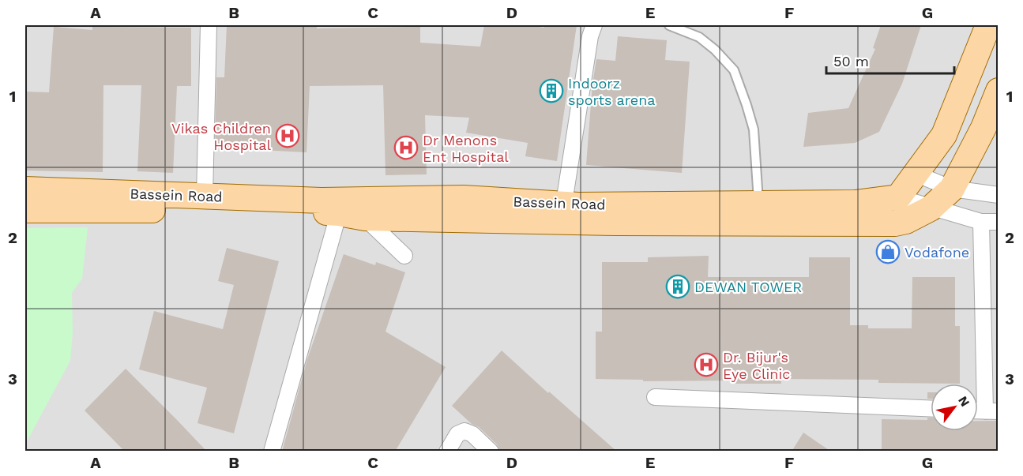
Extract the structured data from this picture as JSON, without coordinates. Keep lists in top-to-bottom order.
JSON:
{
  "streets": {
    "main road": ["Bassein Road"]
  },
  "places": {
    "building": ["Indoorz sports arena", "DEWAN TOWER"],
    "hospital": ["Vikas Children Hospital", "Dr Menons Ent Hospital", "Dr. Bijur's Eye Clinic"],
    "shop": ["Vodafone"]
  },
  "scale_bar": "50 m",
  "north": "top right",
  "grid": {
    "columns": [
      "A",
      "B",
      "C",
      "D",
      "E",
      "F",
      "G"
    ],
    "rows": ["1", "2", "3"]
  }
}
